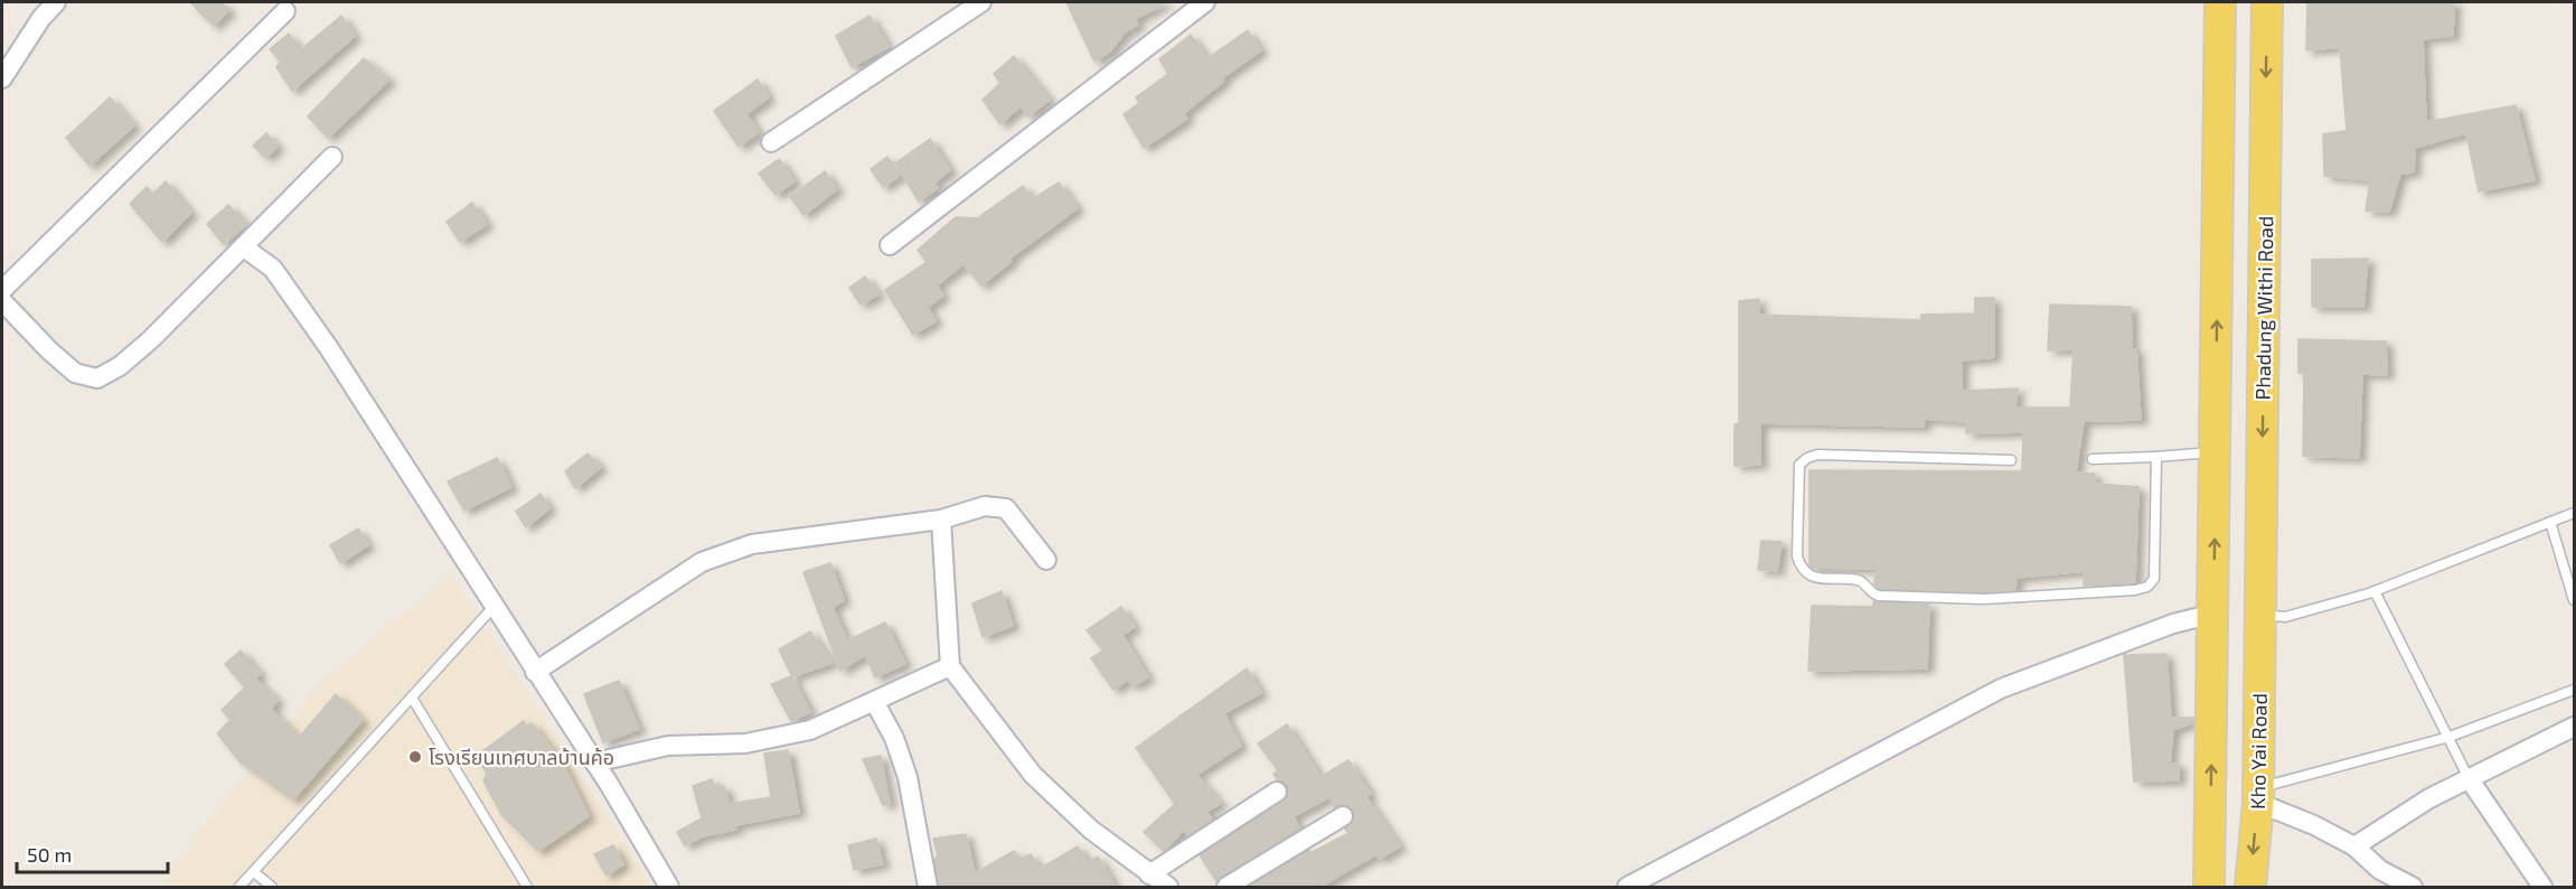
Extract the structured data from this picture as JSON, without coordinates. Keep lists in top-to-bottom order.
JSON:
{
  "streets": {
    "main road": ["Phadung Withi Road", "Kho Yai Road"]
  },
  "crossings": [
    ["Phadung Withi Road", "Kho Yai Road"]
  ],
  "places": ["โรงเรียนเทศบาลบ้านค้อ"],
  "scale_bar": "50 m"
}
